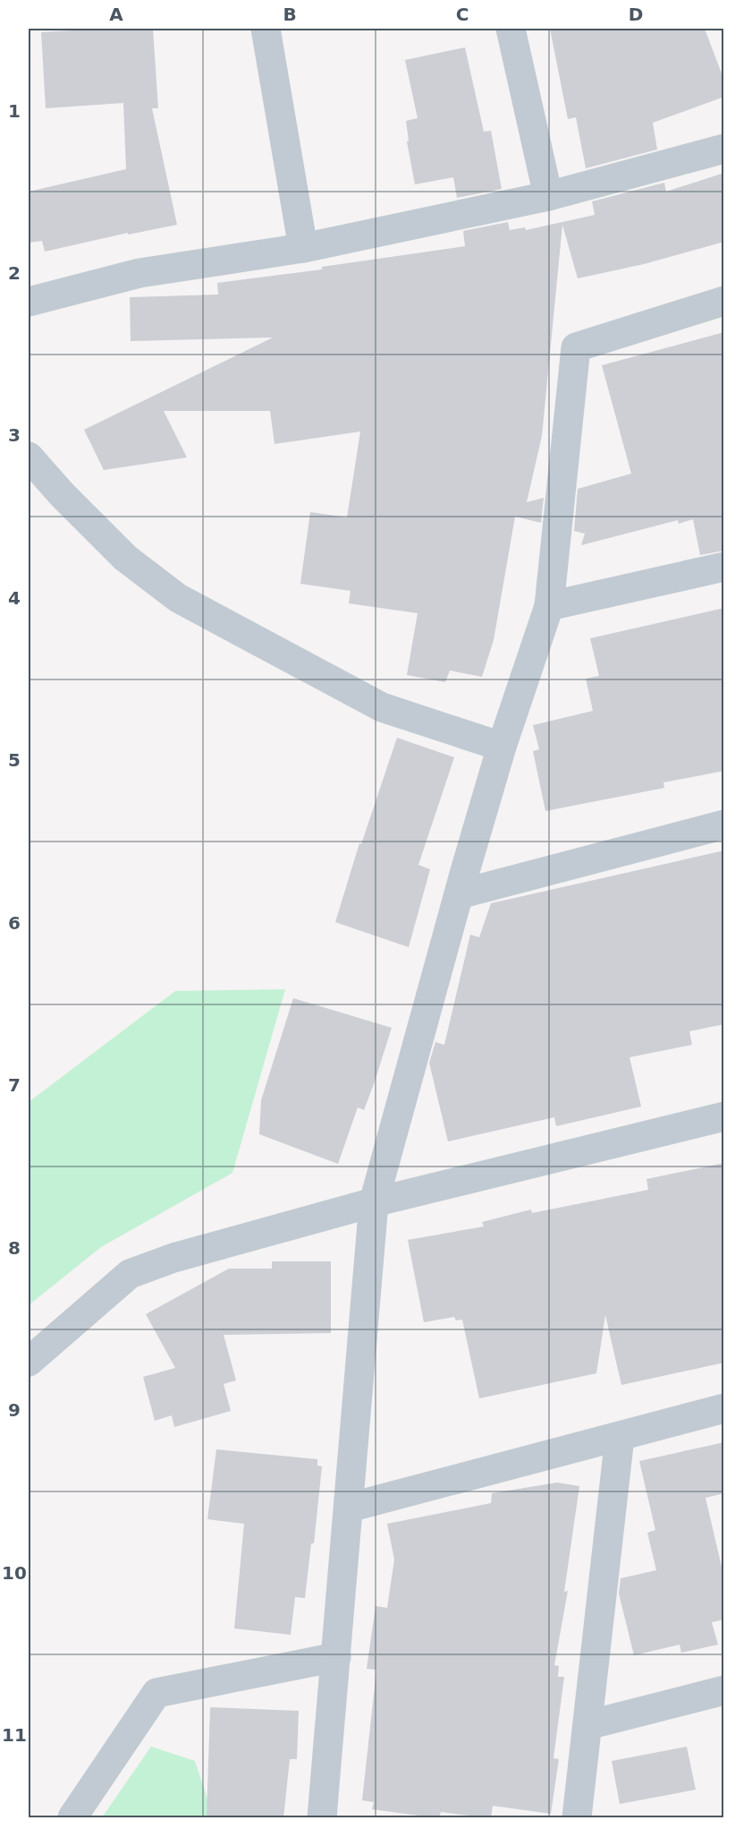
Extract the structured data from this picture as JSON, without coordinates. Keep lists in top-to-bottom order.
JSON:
{
  "grid": {
    "columns": [
      "A",
      "B",
      "C",
      "D"
    ],
    "rows": [
      "1",
      "2",
      "3",
      "4",
      "5",
      "6",
      "7",
      "8",
      "9",
      "10",
      "11"
    ]
  }
}
